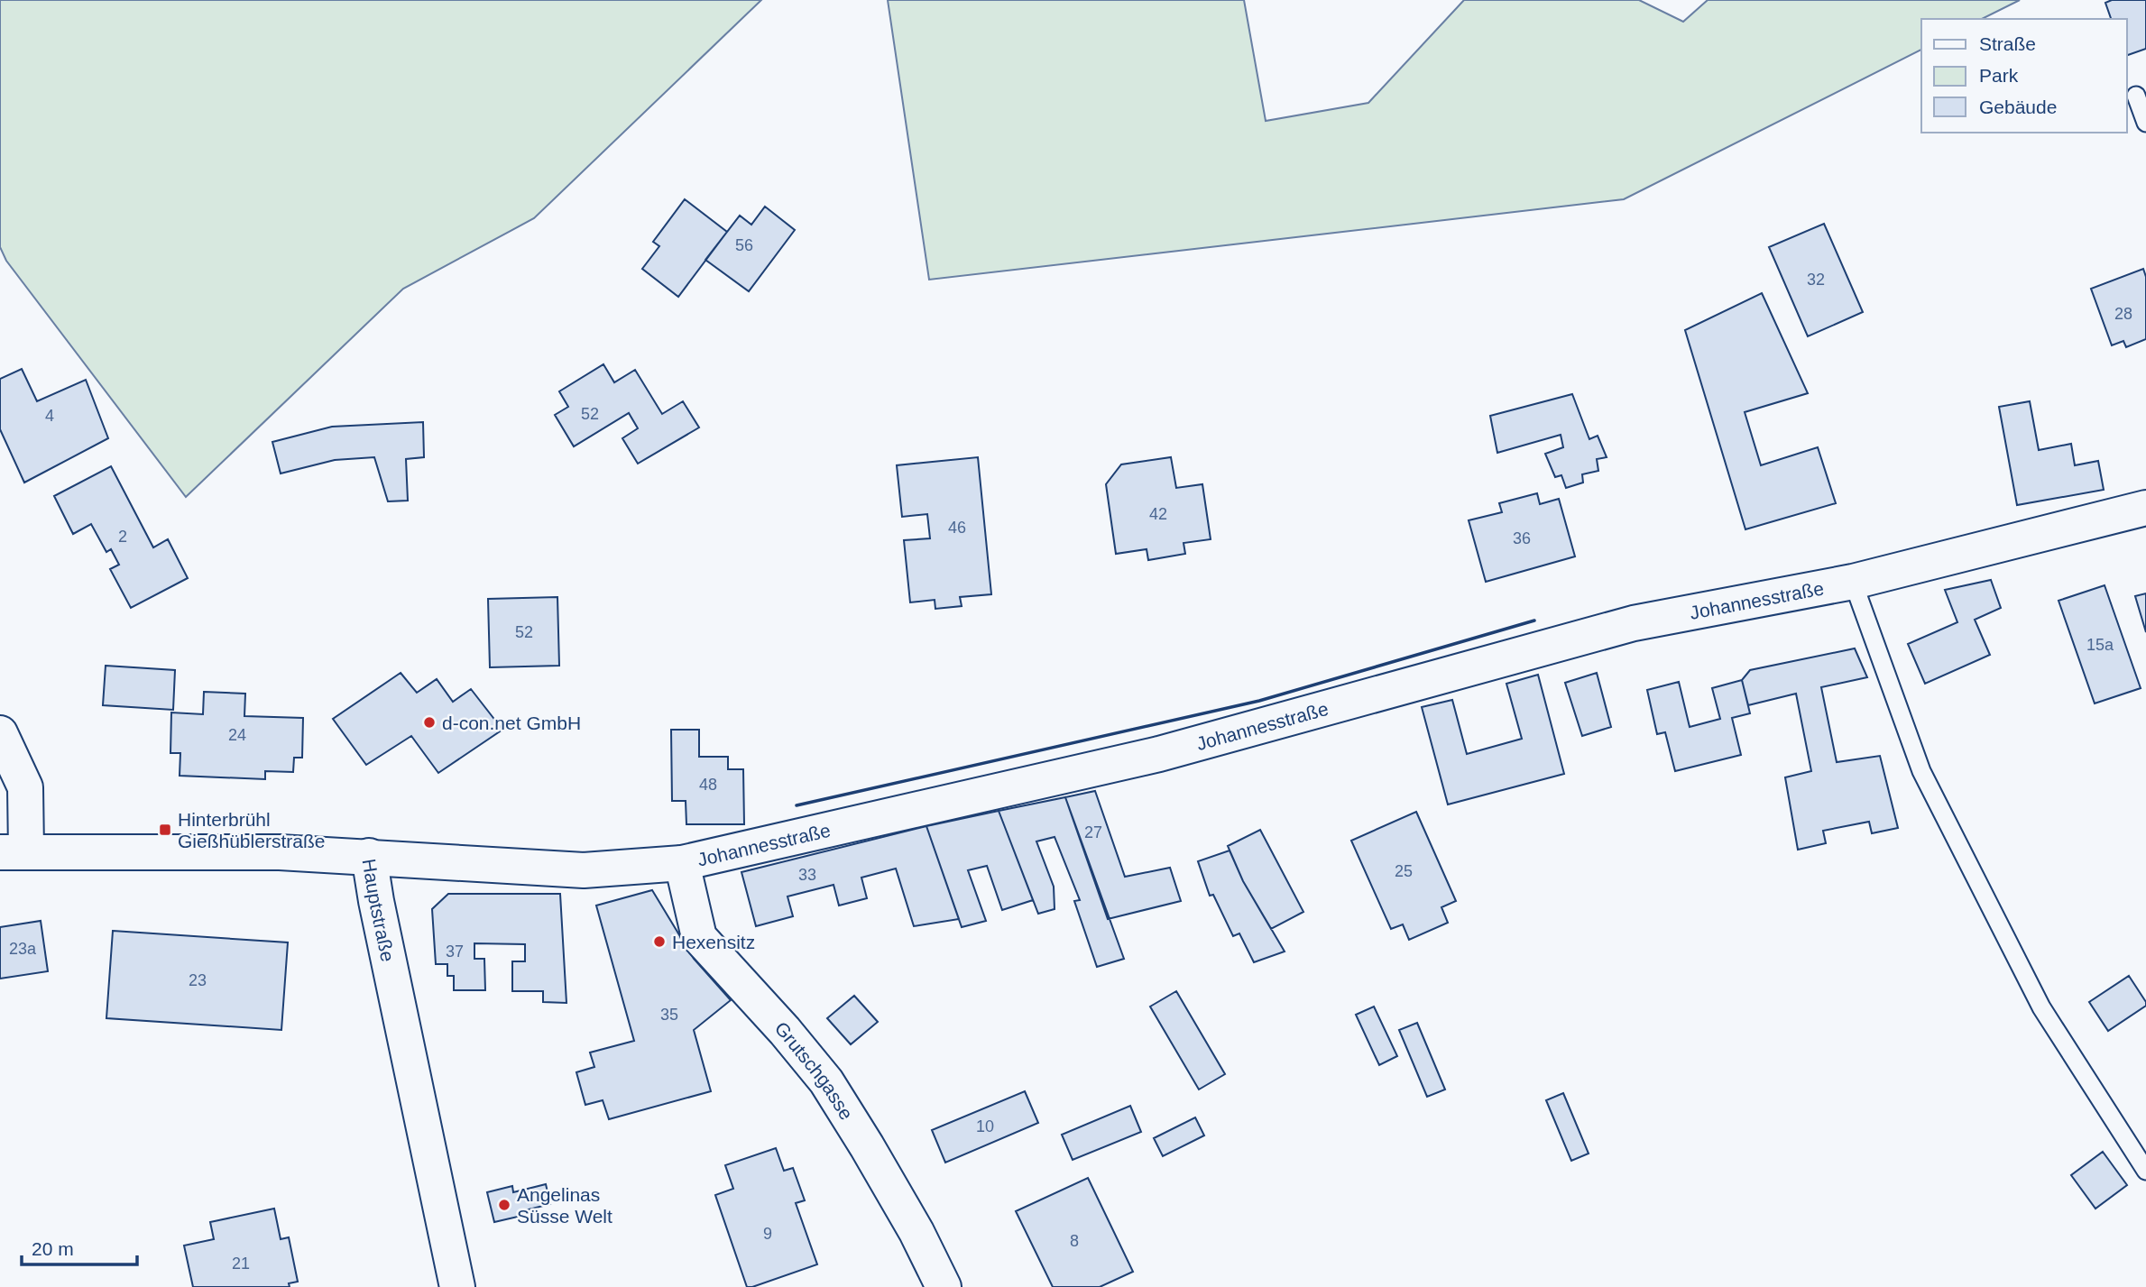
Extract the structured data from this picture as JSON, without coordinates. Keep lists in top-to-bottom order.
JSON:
{
  "streets": {
    "main road": ["Johannesstraße", "Hauptstraße", "Grutschgasse"]
  },
  "crossings": [
    ["Johannesstraße", "Hauptstraße"],
    ["Johannesstraße", "Grutschgasse"]
  ],
  "places": {
    "other": ["d-con.net GmbH", "Hexensitz", "Angelinas Süsse Welt"],
    "transit": ["Hinterbrühl Gießhüblerstraße"]
  },
  "house_numbers": [
    "56",
    "32",
    "28",
    "52",
    "4",
    "42",
    "46",
    "2",
    "36",
    "52",
    "15a",
    "24",
    "48",
    "27",
    "25",
    "33",
    "23a",
    "37",
    "23",
    "35",
    "10",
    "9",
    "8",
    "21"
  ],
  "legend": ["Straße", "Park", "Gebäude"],
  "scale_bar": "20 m"
}
